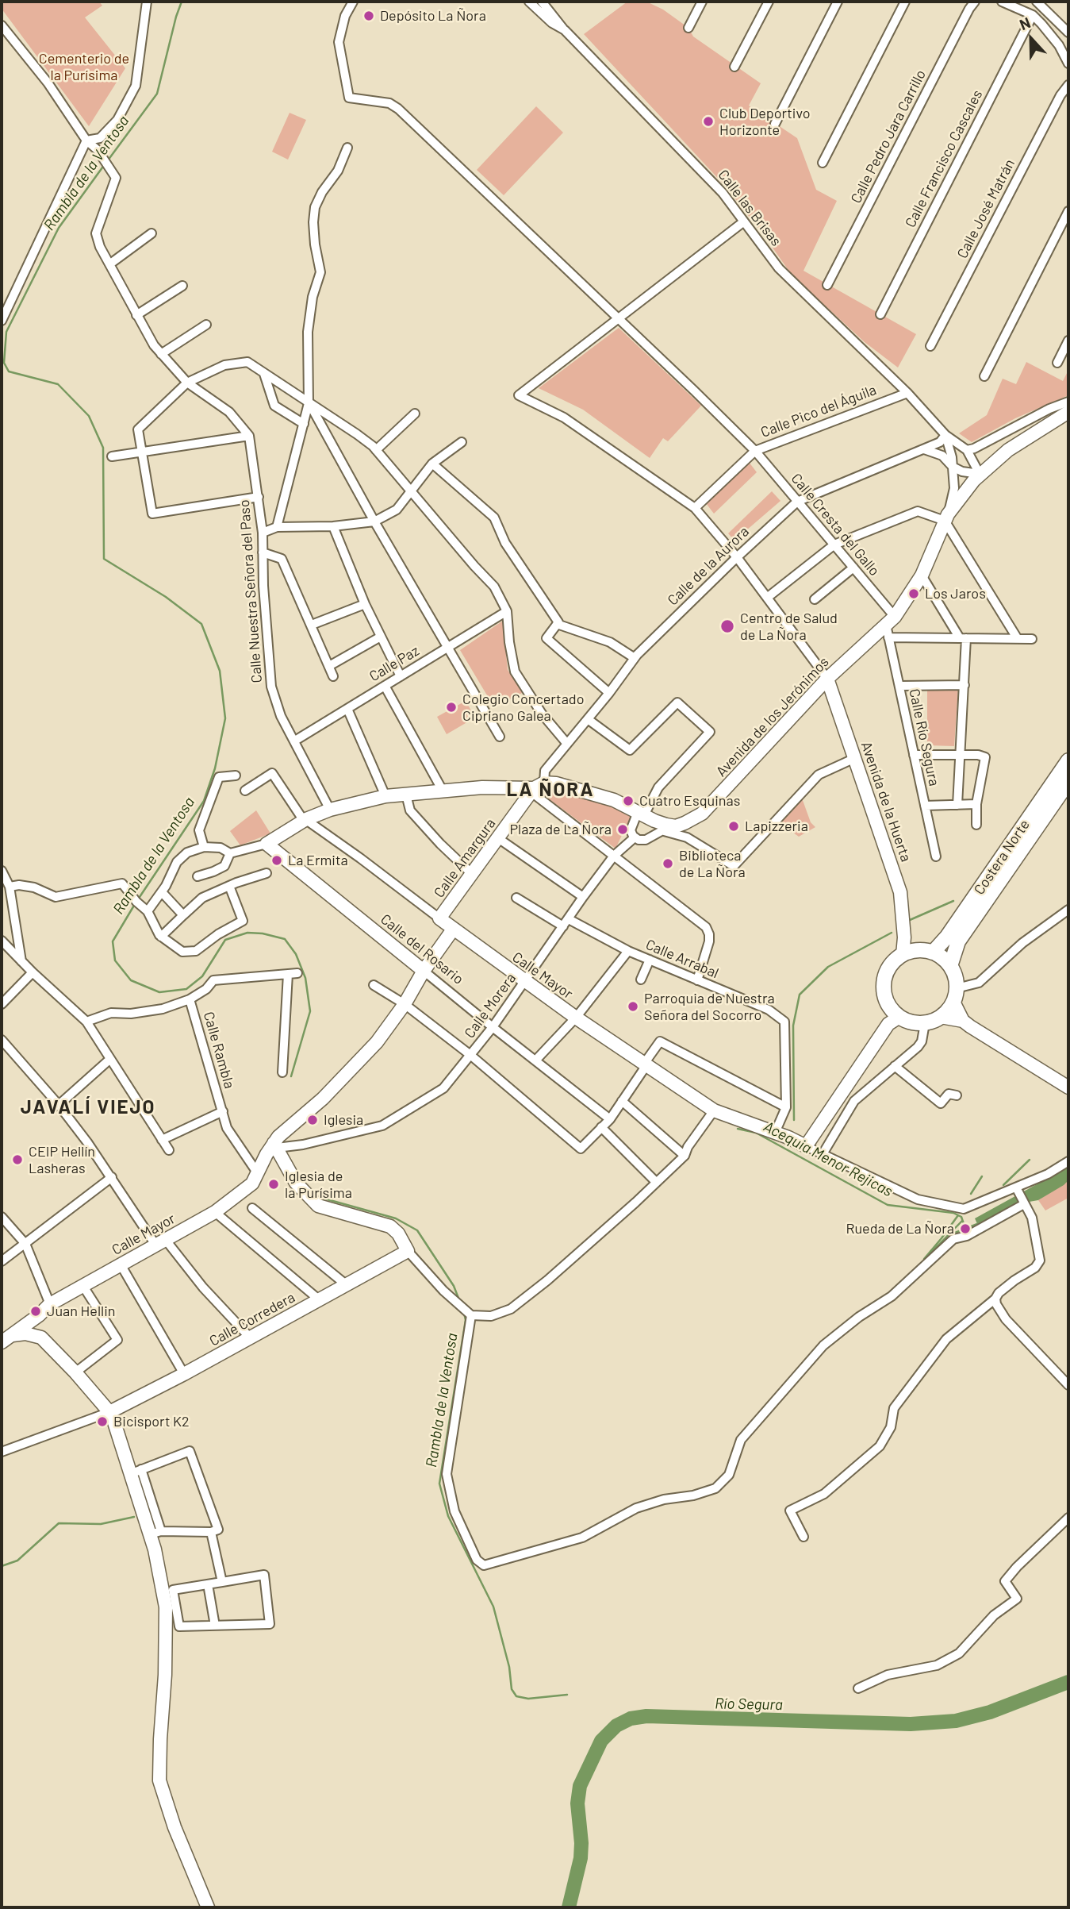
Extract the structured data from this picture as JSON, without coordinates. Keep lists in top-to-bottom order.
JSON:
{
  "streets": {
    "main road": ["Costera Norte"],
    "street": [
      "Calle Pedro Jara Carrillo",
      "Calle Francisco Cascales",
      "Calle las Brisas",
      "Calle José Matrán",
      "Calle Pico del Águila",
      "Calle Cresta del Gallo",
      "Calle de la Aurora",
      "Calle Nuestra Señora del Paso",
      "Calle Paz",
      "Avenida de los Jerónimos",
      "Calle Río Segura",
      "Avenida de la Huerta",
      "Calle Amargura",
      "Calle del Rosario",
      "Calle Arrabal",
      "Calle Mayor",
      "Calle Morera",
      "Calle Rambla",
      "Calle Corredera"
    ]
  },
  "crossings": [
    ["Calle las Brisas", "Calle Pico del Águila"],
    ["Calle las Brisas", "Calle de la Aurora"],
    ["Calle Pico del Águila", "Calle Cresta del Gallo"],
    ["Calle Cresta del Gallo", "Calle de la Aurora"],
    ["Calle Cresta del Gallo", "Avenida de los Jerónimos"],
    ["Calle Cresta del Gallo", "Calle Río Segura"],
    ["Calle de la Aurora", "Avenida de los Jerónimos"],
    ["Calle de la Aurora", "Calle Amargura"],
    ["Calle Nuestra Señora del Paso", "Calle Paz"],
    ["Calle Nuestra Señora del Paso", "Avenida de los Jerónimos"],
    ["Avenida de los Jerónimos", "Calle Río Segura"],
    ["Avenida de los Jerónimos", "Avenida de la Huerta"],
    ["Avenida de los Jerónimos", "Calle Amargura"],
    ["Avenida de los Jerónimos", "Calle del Rosario"],
    ["Avenida de los Jerónimos", "Calle Mayor"],
    ["Avenida de los Jerónimos", "Calle Morera"],
    ["Avenida de la Huerta", "Costera Norte"],
    ["Calle Amargura", "Calle Mayor"],
    ["Calle del Rosario", "Calle Mayor"],
    ["Calle del Rosario", "Calle Morera"],
    ["Calle Arrabal", "Calle Morera"],
    ["Calle Mayor", "Calle Morera"],
    ["Calle Mayor", "Calle Rambla"]
  ],
  "districts": ["LA ÑORA", "JAVALÍ VIEJO"],
  "water": ["Rambla de la Ventosa", "Acequia Menor Rejicas", "Río Segura"],
  "parks": ["Cementerio de la Purísima"],
  "places": [
    "Depósito La Ñora",
    "Club Deportivo Horizonte",
    "Los Jaros",
    "Centro de Salud de La Ñora",
    "Colegio Concertado Cipriano Galea",
    "Cuatro Esquinas",
    "Lapizzeria",
    "Plaza de La Ñora",
    "La Ermita",
    "Biblioteca de La Ñora",
    "Parroquia de Nuestra Señora del Socorro",
    "Iglesia",
    "CEIP Hellín Lasheras",
    "Iglesia de la Purísima",
    "Rueda de La Ñora",
    "Juan Hellin",
    "Bicisport K2"
  ],
  "north": "top"
}
